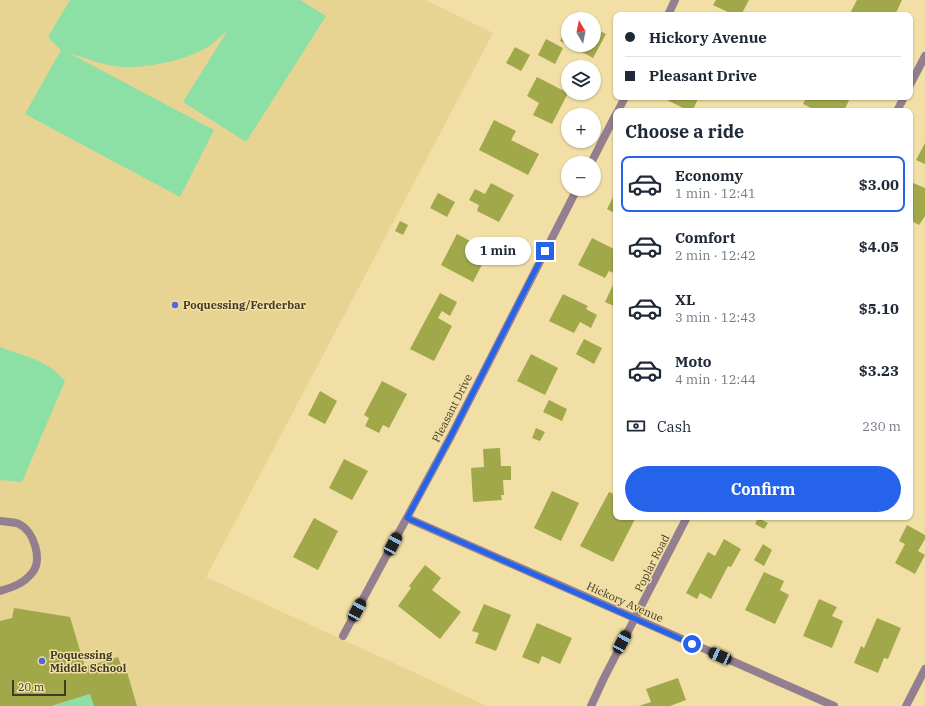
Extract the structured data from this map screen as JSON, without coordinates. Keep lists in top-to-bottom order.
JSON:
{
  "streets": {
    "street": ["Pleasant Drive", "Poplar Road", "Hickory Avenue"]
  },
  "crossings": [
    ["Pleasant Drive", "Hickory Avenue"],
    ["Poplar Road", "Hickory Avenue"]
  ],
  "places": ["Poquessing/Ferderbar", "Poquessing Middle School"],
  "scale_bar": "20 m",
  "north": "top",
  "page": {
    "map_buttons": ["+", "−"],
    "banner": ["Hickory Avenue", "Pleasant Drive"],
    "heading": "Choose a ride",
    "list": [
      {
        "name": "Economy",
        "note": "1 min · 12:41",
        "value": "$3.00"
      },
      {
        "name": "Comfort",
        "note": "2 min · 12:42",
        "value": "$4.05"
      },
      {
        "name": "XL",
        "note": "3 min · 12:43",
        "value": "$5.10"
      },
      {
        "name": "Moto",
        "note": "4 min · 12:44",
        "value": "$3.23"
      }
    ],
    "bubble": "1 min",
    "pay": ["Cash", "230 m"],
    "buttons": "Confirm",
    "scale": "20 m"
  }
}
